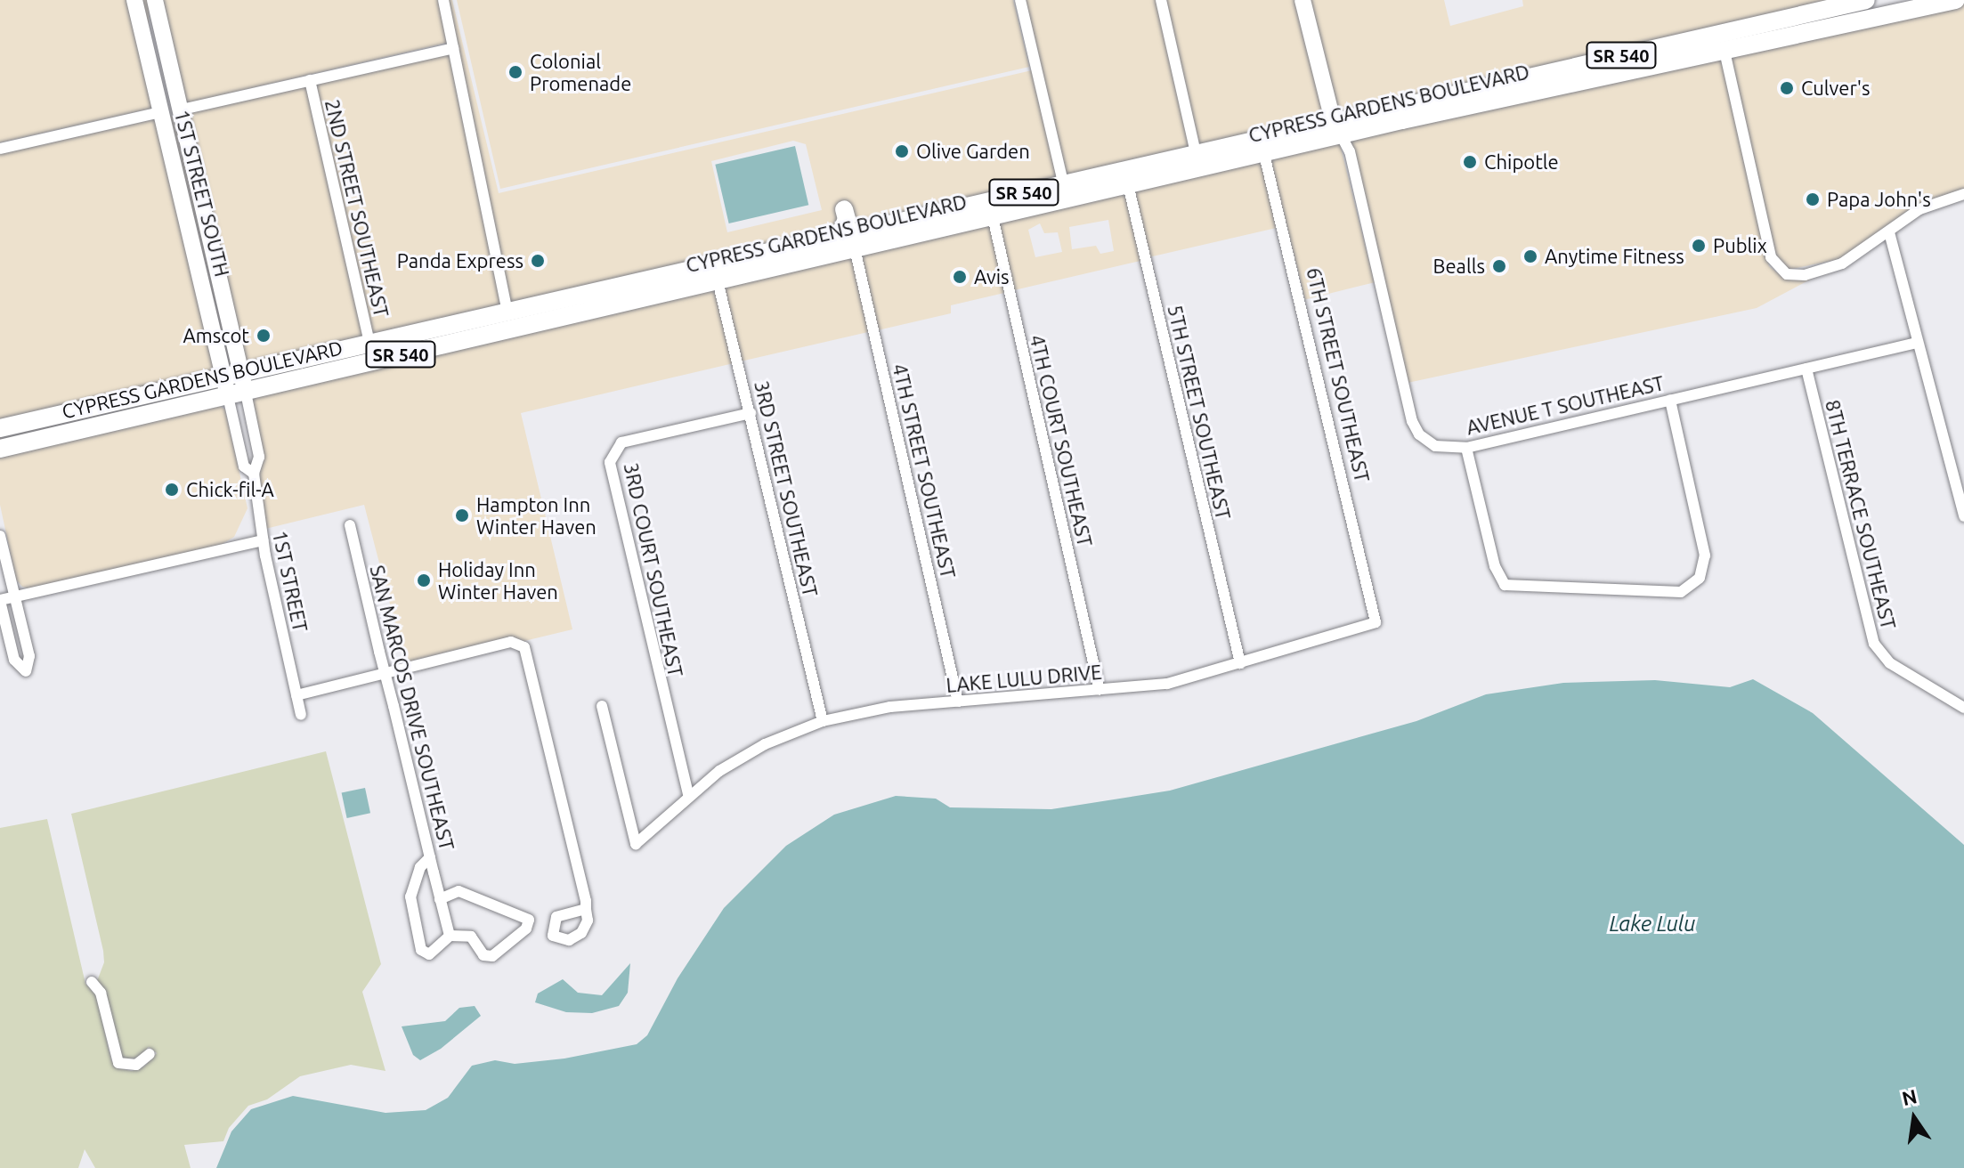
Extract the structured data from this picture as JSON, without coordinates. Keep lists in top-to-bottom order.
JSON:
{
  "streets": {
    "main road": ["SR 540", "CYPRESS GARDENS BOULEVARD", "1ST STREET SOUTH"],
    "street": [
      "2ND STREET SOUTHEAST",
      "6TH STREET SOUTHEAST",
      "AVENUE T SOUTHEAST",
      "5TH STREET SOUTHEAST",
      "4TH COURT SOUTHEAST",
      "4TH STREET SOUTHEAST",
      "3RD STREET SOUTHEAST",
      "8TH TERRACE SOUTHEAST",
      "3RD COURT SOUTHEAST",
      "1ST STREET",
      "LAKE LULU DRIVE",
      "SAN MARCOS DRIVE SOUTHEAST"
    ]
  },
  "crossings": [
    ["CYPRESS GARDENS BOULEVARD", "1ST STREET SOUTH"],
    ["CYPRESS GARDENS BOULEVARD", "2ND STREET SOUTHEAST"],
    ["CYPRESS GARDENS BOULEVARD", "6TH STREET SOUTHEAST"],
    ["CYPRESS GARDENS BOULEVARD", "AVENUE T SOUTHEAST"],
    ["CYPRESS GARDENS BOULEVARD", "5TH STREET SOUTHEAST"],
    ["CYPRESS GARDENS BOULEVARD", "4TH COURT SOUTHEAST"],
    ["CYPRESS GARDENS BOULEVARD", "4TH STREET SOUTHEAST"],
    ["CYPRESS GARDENS BOULEVARD", "3RD STREET SOUTHEAST"],
    ["CYPRESS GARDENS BOULEVARD", "1ST STREET"],
    ["1ST STREET SOUTH", "1ST STREET"],
    ["6TH STREET SOUTHEAST", "LAKE LULU DRIVE"],
    ["AVENUE T SOUTHEAST", "8TH TERRACE SOUTHEAST"],
    ["5TH STREET SOUTHEAST", "LAKE LULU DRIVE"],
    ["4TH COURT SOUTHEAST", "LAKE LULU DRIVE"],
    ["4TH STREET SOUTHEAST", "LAKE LULU DRIVE"],
    ["3RD STREET SOUTHEAST", "3RD COURT SOUTHEAST"],
    ["3RD STREET SOUTHEAST", "LAKE LULU DRIVE"],
    ["3RD COURT SOUTHEAST", "LAKE LULU DRIVE"]
  ],
  "water": ["Lake Lulu"],
  "places": [
    "Colonial Promenade",
    "Culver's",
    "Olive Garden",
    "Chipotle",
    "Papa John's",
    "Publix",
    "Anytime Fitness",
    "Panda Express",
    "Bealls",
    "Avis",
    "Amscot",
    "Chick-fil-A",
    "Hampton Inn Winter Haven",
    "Holiday Inn Winter Haven"
  ],
  "north": "top"
}
